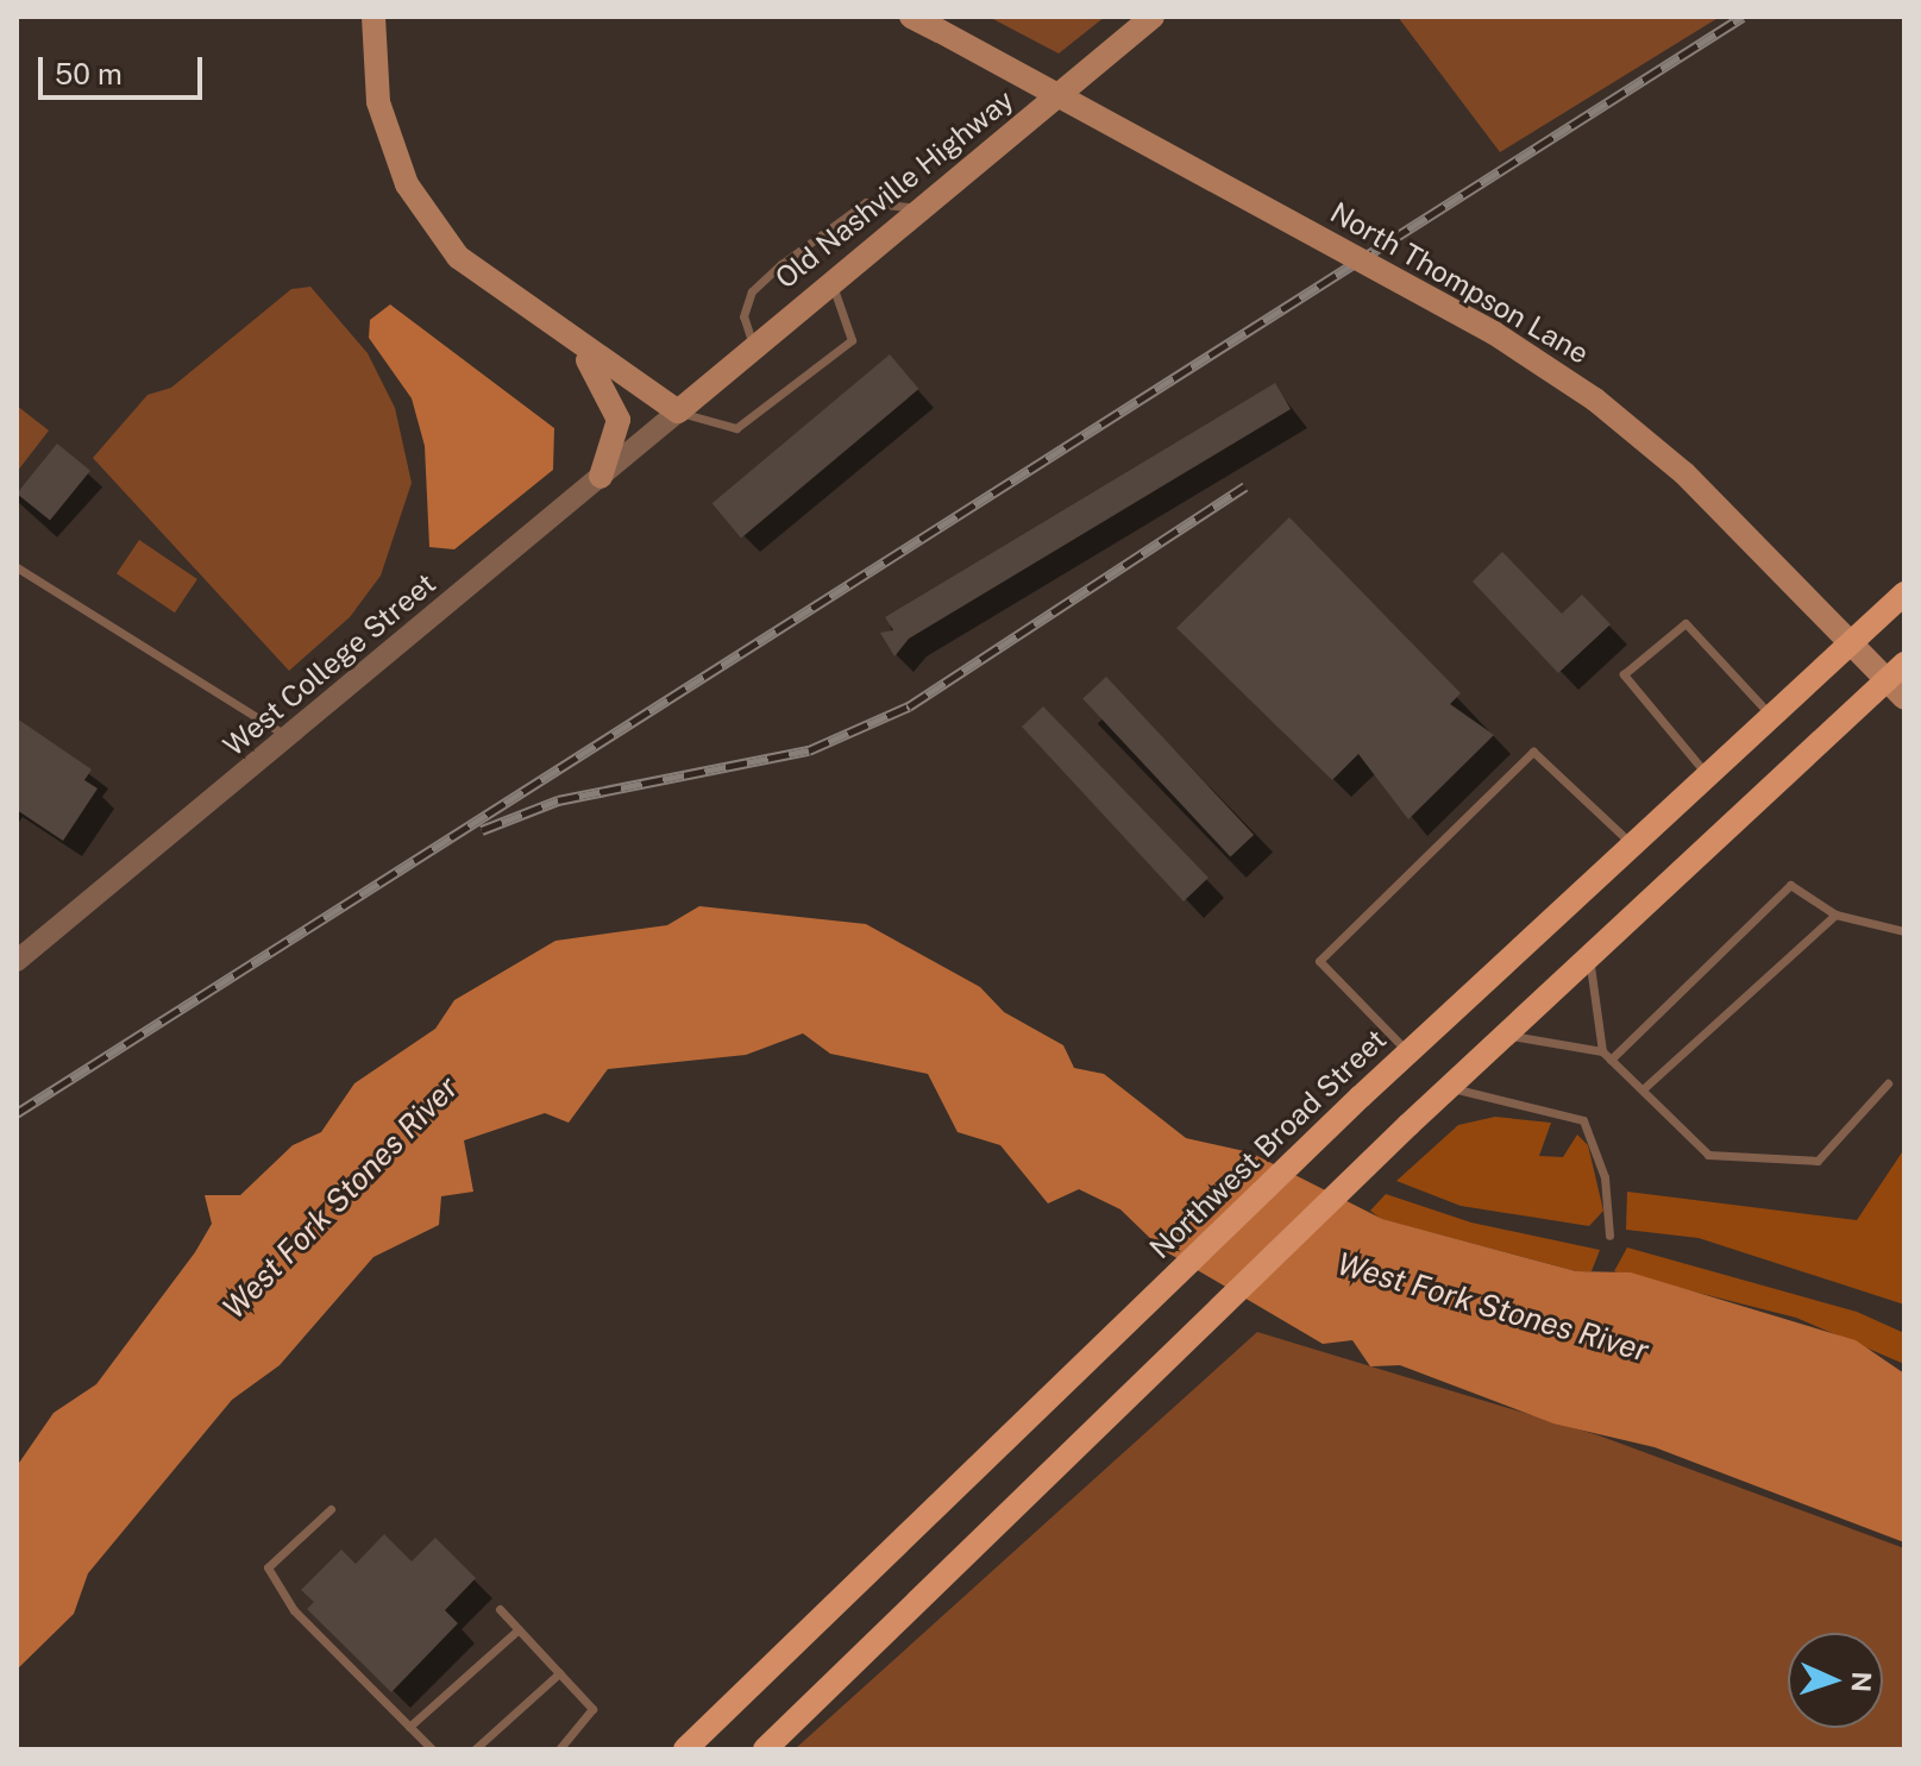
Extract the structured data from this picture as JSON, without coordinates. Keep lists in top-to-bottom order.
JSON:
{
  "streets": {
    "main road": ["Old Nashville Highway", "North Thompson Lane", "Northwest Broad Street"],
    "street": ["West College Street"]
  },
  "crossings": [
    ["Old Nashville Highway", "West College Street"],
    ["North Thompson Lane", "Northwest Broad Street"]
  ],
  "water": ["West Fork Stones River"],
  "scale_bar": "50 m",
  "north": "right"
}
